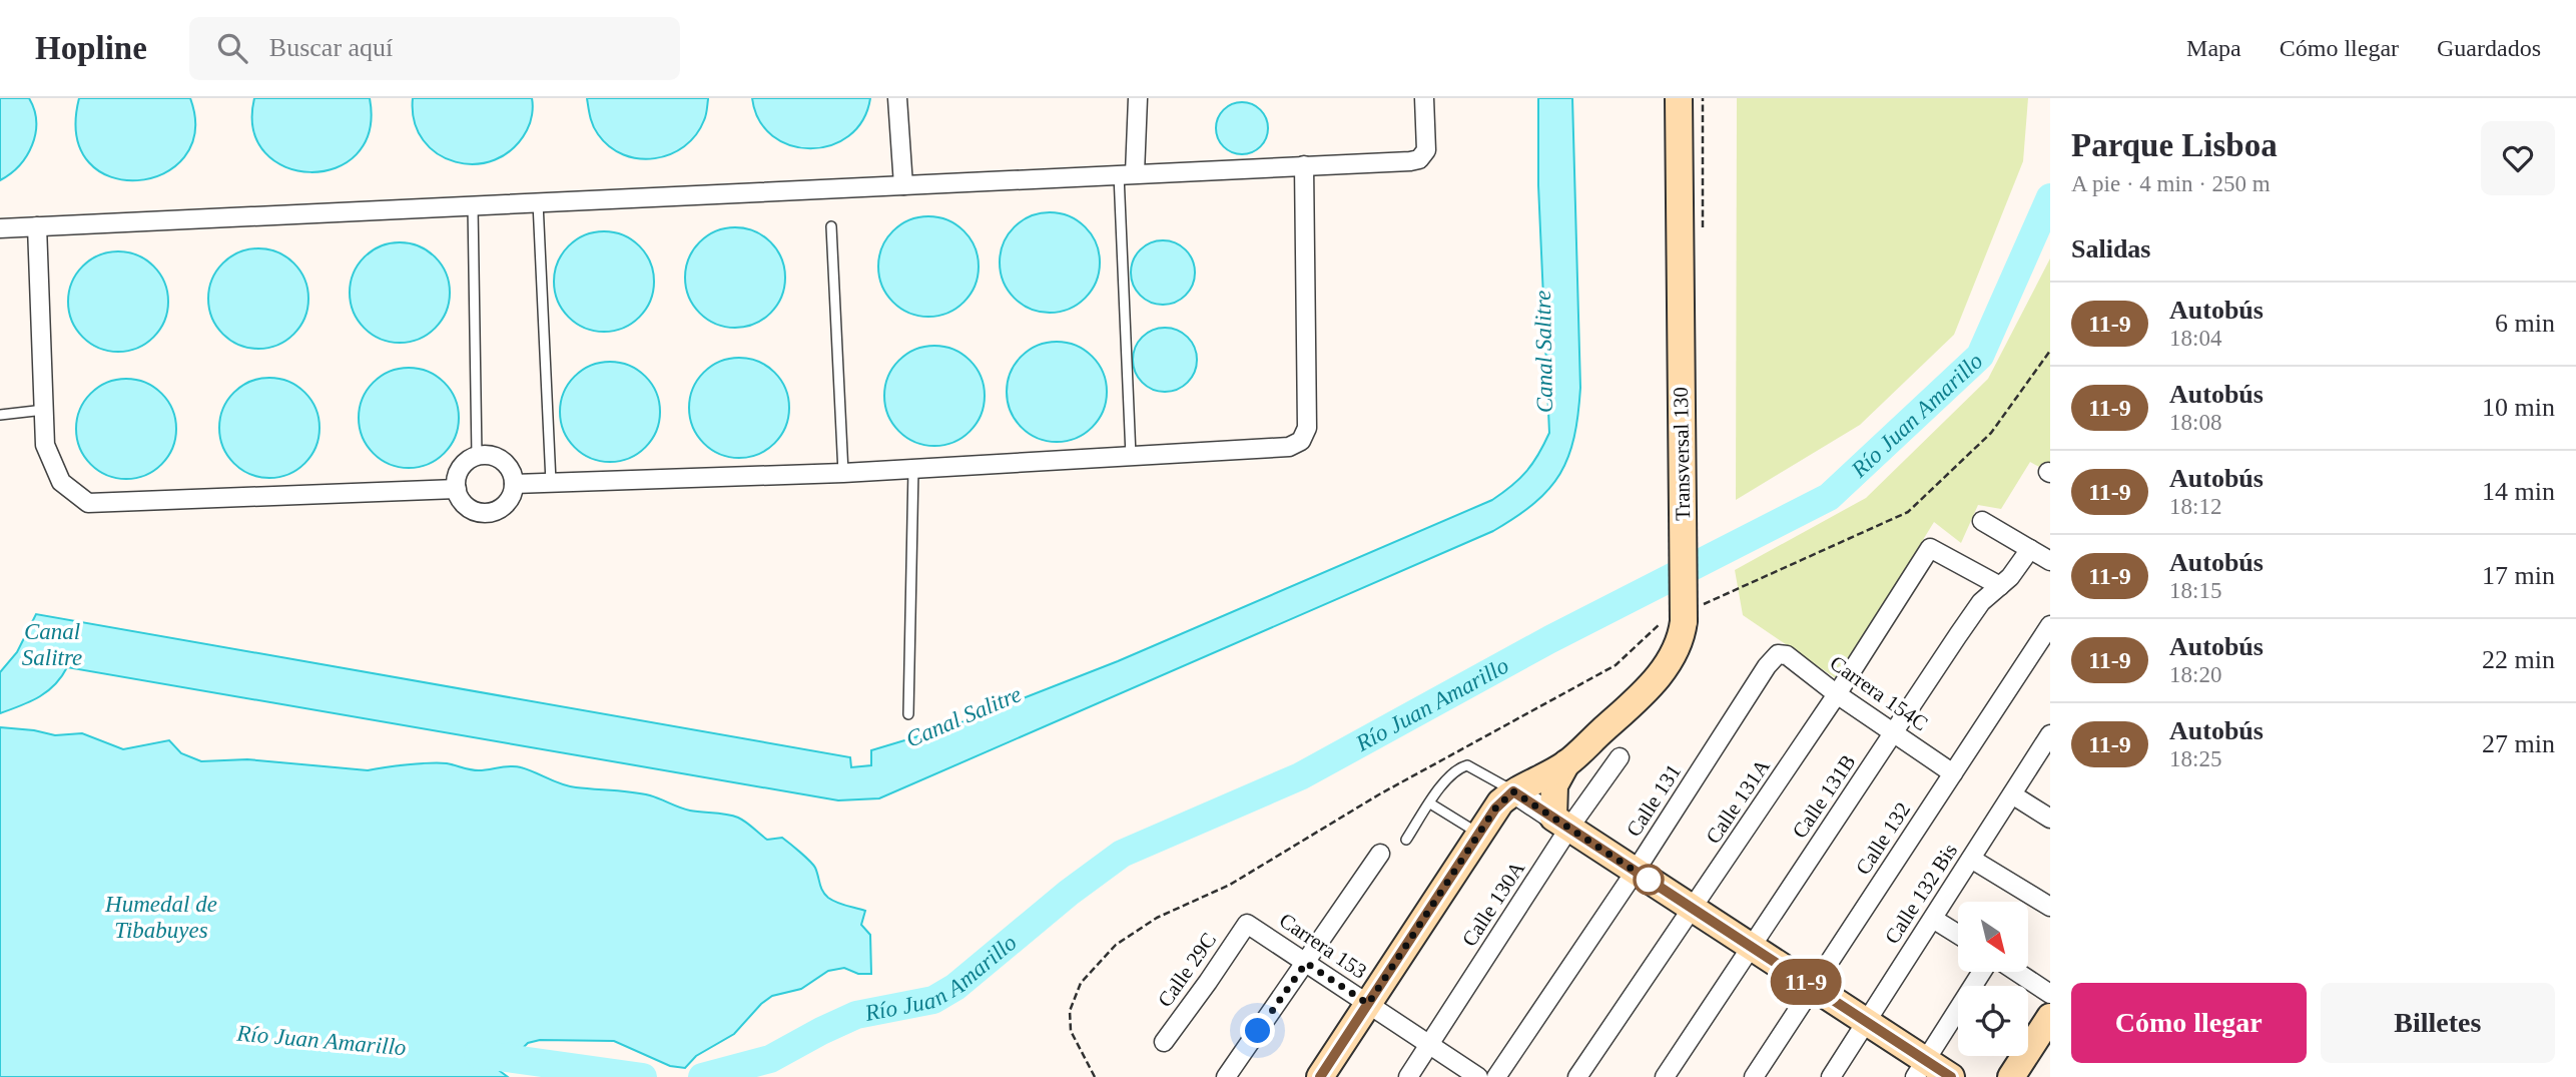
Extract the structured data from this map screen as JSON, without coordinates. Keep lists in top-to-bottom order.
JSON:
{
  "streets": {
    "main road": ["Transversal 130"],
    "street": [
      "Carrera 154C",
      "Calle 131B",
      "Calle 131",
      "Calle 131A",
      "Calle 132",
      "Calle 132 Bis",
      "Calle 130A",
      "Carrera 153",
      "Calle 29C"
    ]
  },
  "crossings": [
    ["Transversal 130", "Calle 130A"],
    ["Carrera 154C", "Calle 131B"],
    ["Carrera 154C", "Calle 131"],
    ["Carrera 154C", "Calle 131A"],
    ["Carrera 154C", "Calle 132"],
    ["Calle 131B", "Calle 131A"],
    ["Calle 130A", "Carrera 153"],
    ["Carrera 153", "Calle 29C"]
  ],
  "water": ["Canal Salitre", "Río Juan Amarillo", "Humedal de Tibabuyes"],
  "lines": ["bus line 11-9"],
  "north": "bottom right",
  "page": {
    "header": "Hopline",
    "search": "Buscar aquí",
    "nav": ["Mapa", "Cómo llegar", "Guardados"],
    "on_map": "11-9",
    "heading": [
      ["Parque Lisboa", "A pie · 4 min · 250 m"],
      "Salidas"
    ],
    "list": [
      {
        "mark": "11-9",
        "name": "Autobús",
        "note": "18:04",
        "value": "6 min"
      },
      {
        "mark": "11-9",
        "name": "Autobús",
        "note": "18:08",
        "value": "10 min"
      },
      {
        "mark": "11-9",
        "name": "Autobús",
        "note": "18:12",
        "value": "14 min"
      },
      {
        "mark": "11-9",
        "name": "Autobús",
        "note": "18:15",
        "value": "17 min"
      },
      {
        "mark": "11-9",
        "name": "Autobús",
        "note": "18:20",
        "value": "22 min"
      },
      {
        "mark": "11-9",
        "name": "Autobús",
        "note": "18:25",
        "value": "27 min"
      }
    ],
    "buttons": ["Cómo llegar", "Billetes"]
  }
}
